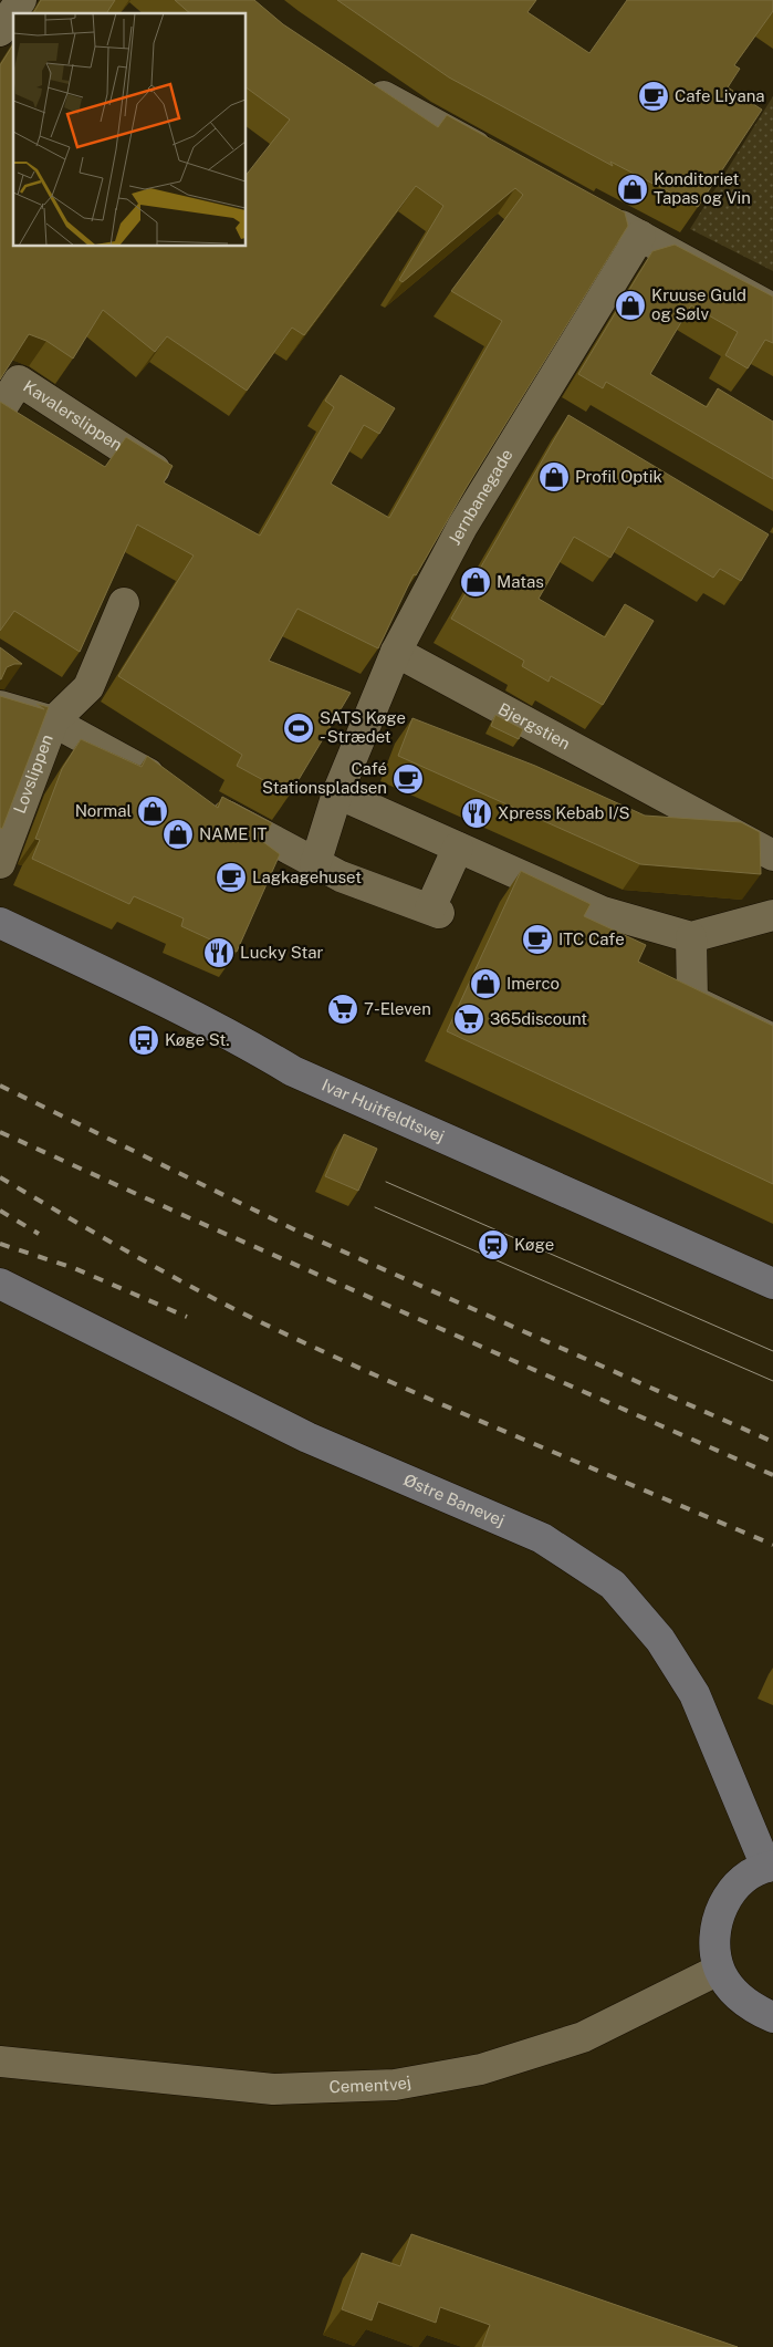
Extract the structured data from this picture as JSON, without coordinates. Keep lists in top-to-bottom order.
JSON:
{
  "streets": {
    "street": [
      "Kavalerslippen",
      "Jernbanegade",
      "Bjergstien",
      "Lovslippen",
      "Ivar Huitfeldtsvej",
      "Østre Banevej",
      "Cementvej"
    ]
  },
  "crossings": [
    ["Jernbanegade", "Bjergstien"]
  ],
  "places": {
    "cafe": [
      "Cafe Liyana",
      "Café Stationspladsen",
      "Lagkagehuset",
      "ITC Cafe"
    ],
    "shop": [
      "Konditoriet Tapas og Vin",
      "Kruuse Guld og Sølv",
      "Profil Optik",
      "Matas",
      "Normal",
      "NAME IT",
      "Imerco"
    ],
    "sports": ["SATS Køge - Strædet"],
    "restaurant": ["Xpress Kebab I/S", "Lucky Star"],
    "supermarket": ["7-Eleven", "365discount"],
    "bus stop": ["Køge St."],
    "station": ["Køge"]
  }
}
